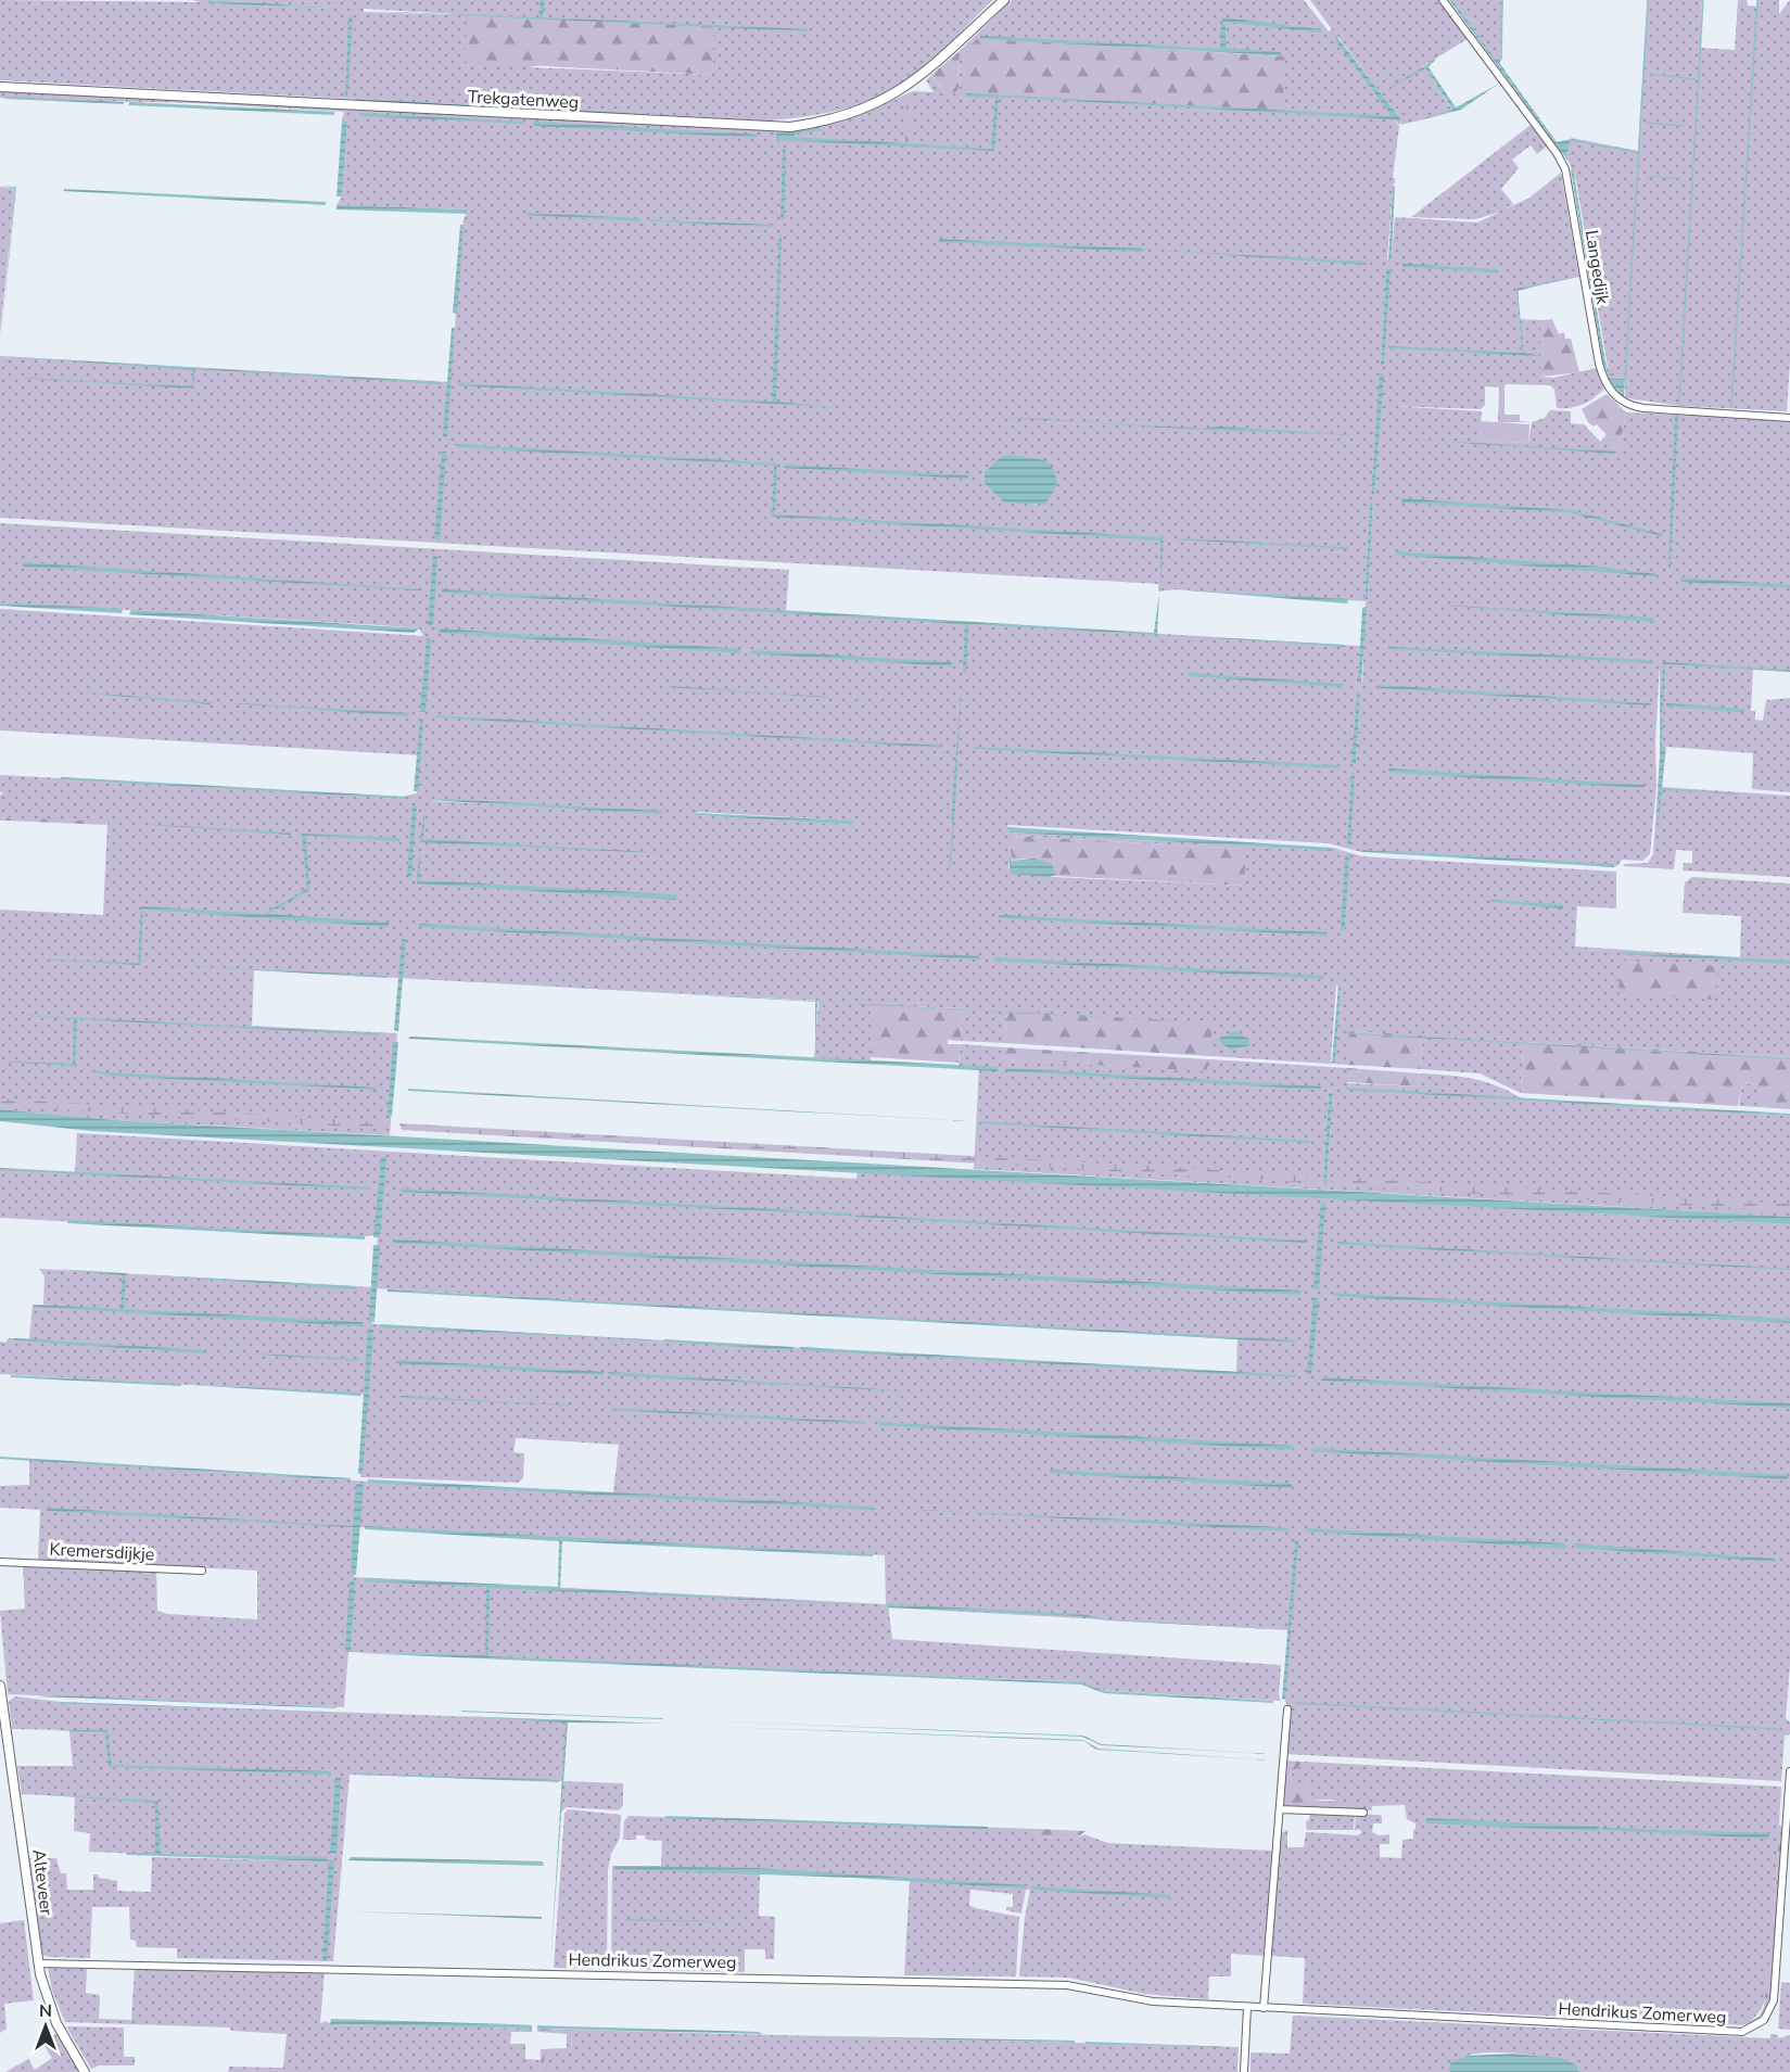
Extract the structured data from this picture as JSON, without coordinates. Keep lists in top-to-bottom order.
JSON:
{
  "streets": {
    "street": [
      "Trekgatenweg",
      "Langedijk",
      "Kremersdijkje",
      "Alteveer",
      "Hendrikus Zomerweg"
    ]
  },
  "crossings": [
    ["Alteveer", "Hendrikus Zomerweg"]
  ],
  "north": "top"
}
